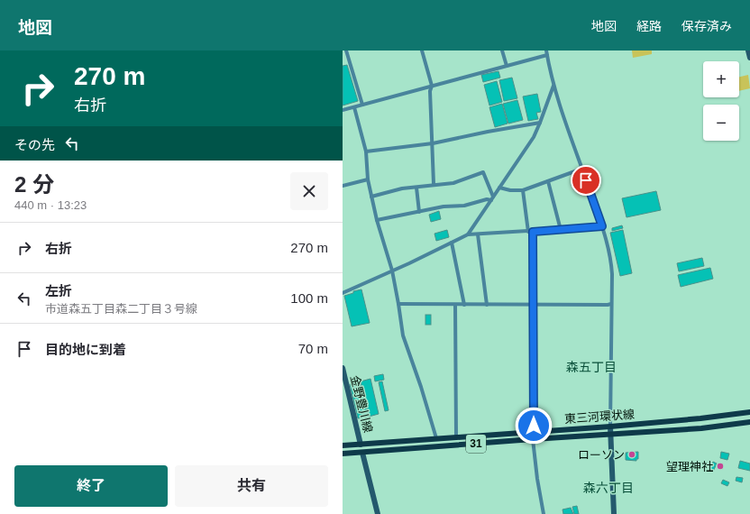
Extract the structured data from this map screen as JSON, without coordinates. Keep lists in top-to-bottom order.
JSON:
{
  "streets": {
    "main road": ["金野豊川線", "東三河環状線", "31"]
  },
  "crossings": [
    ["金野豊川線", "東三河環状線"]
  ],
  "districts": ["森五丁目", "森六丁目"],
  "places": ["ローソン", "望理神社"],
  "page": {
    "header": "地図",
    "nav": ["地図", "経路", "保存済み"],
    "turn": ["270 m", "右折"],
    "map_buttons": ["+", "−"],
    "then": "その先",
    "heading": ["2 分", "440 m · 13:23"],
    "list": [
      {
        "name": "右折",
        "value": "270 m"
      },
      {
        "name": "左折",
        "note": "市道森五丁目森二丁目３号線",
        "value": "100 m"
      },
      {
        "name": "目的地に到着",
        "value": "70 m"
      }
    ],
    "buttons": ["終了", "共有"]
  }
}
